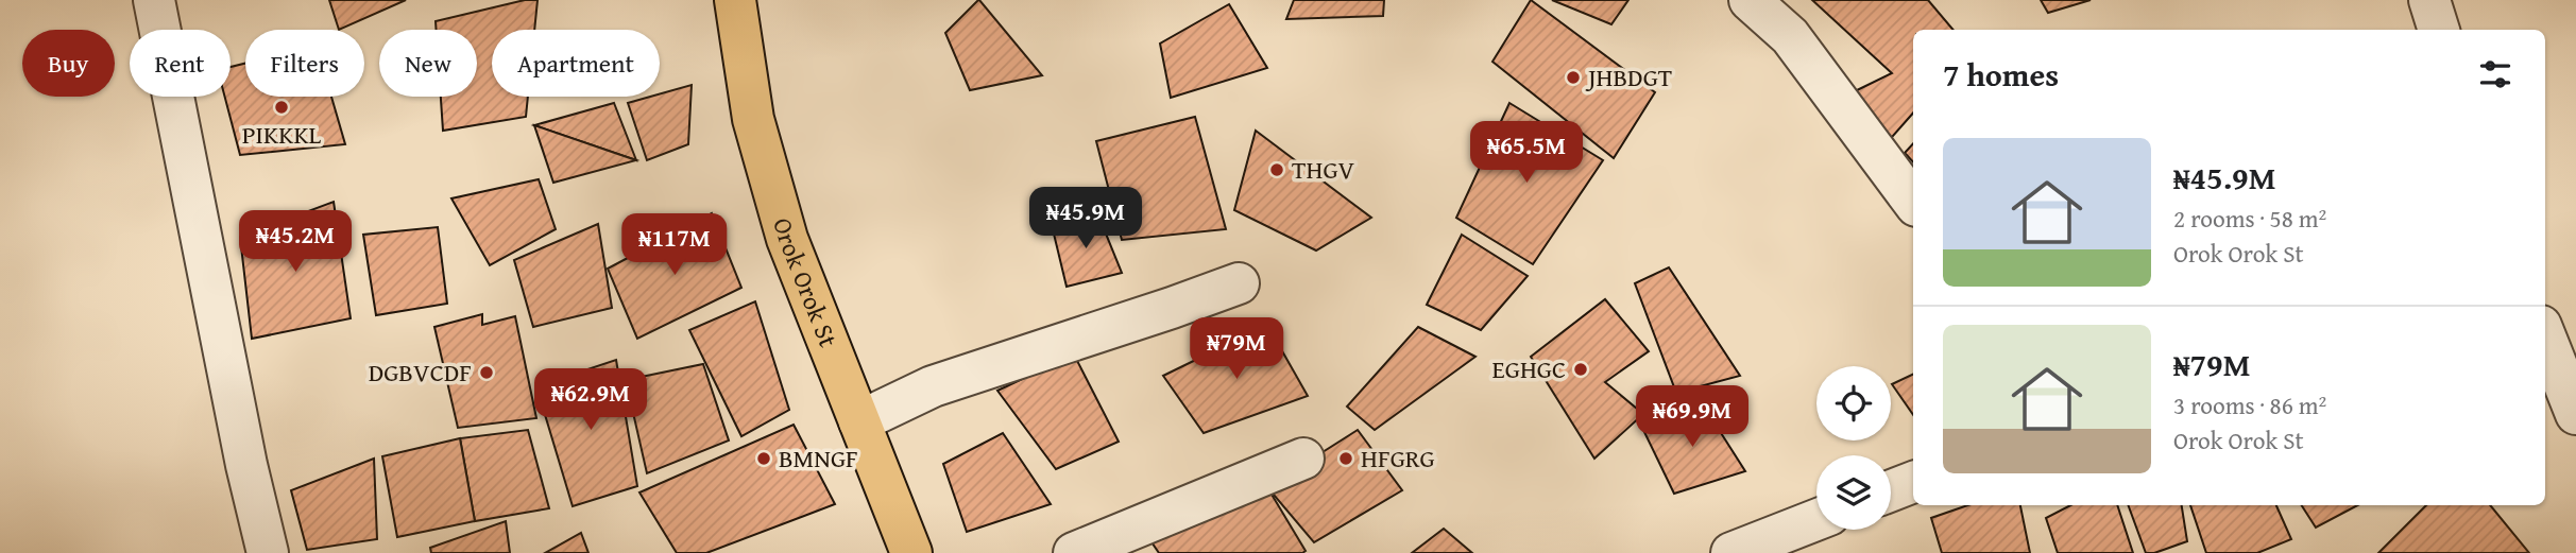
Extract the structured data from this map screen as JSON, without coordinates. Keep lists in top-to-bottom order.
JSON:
{
  "streets": {
    "main road": ["Orok Orok St"]
  },
  "places": [
    "JHBDGT",
    "PIKKKL",
    "THGV",
    "EGHGC",
    "DGBVCDF",
    "BMNGF",
    "HFGRG"
  ],
  "page": {
    "chip": [
      "Buy",
      "Rent",
      "Filters",
      "New",
      "Apartment"
    ],
    "heading": "7 homes",
    "list": [
      {
        "name": "₦45.9M",
        "note": "2 rooms · 58 m² · Orok Orok St"
      },
      {
        "name": "₦79M",
        "note": "3 rooms · 86 m² · Orok Orok St"
      }
    ],
    "price": [
      "₦65.5M",
      "₦45.9M",
      "₦45.2M",
      "₦117M",
      "₦79M",
      "₦62.9M",
      "₦69.9M"
    ]
  }
}
